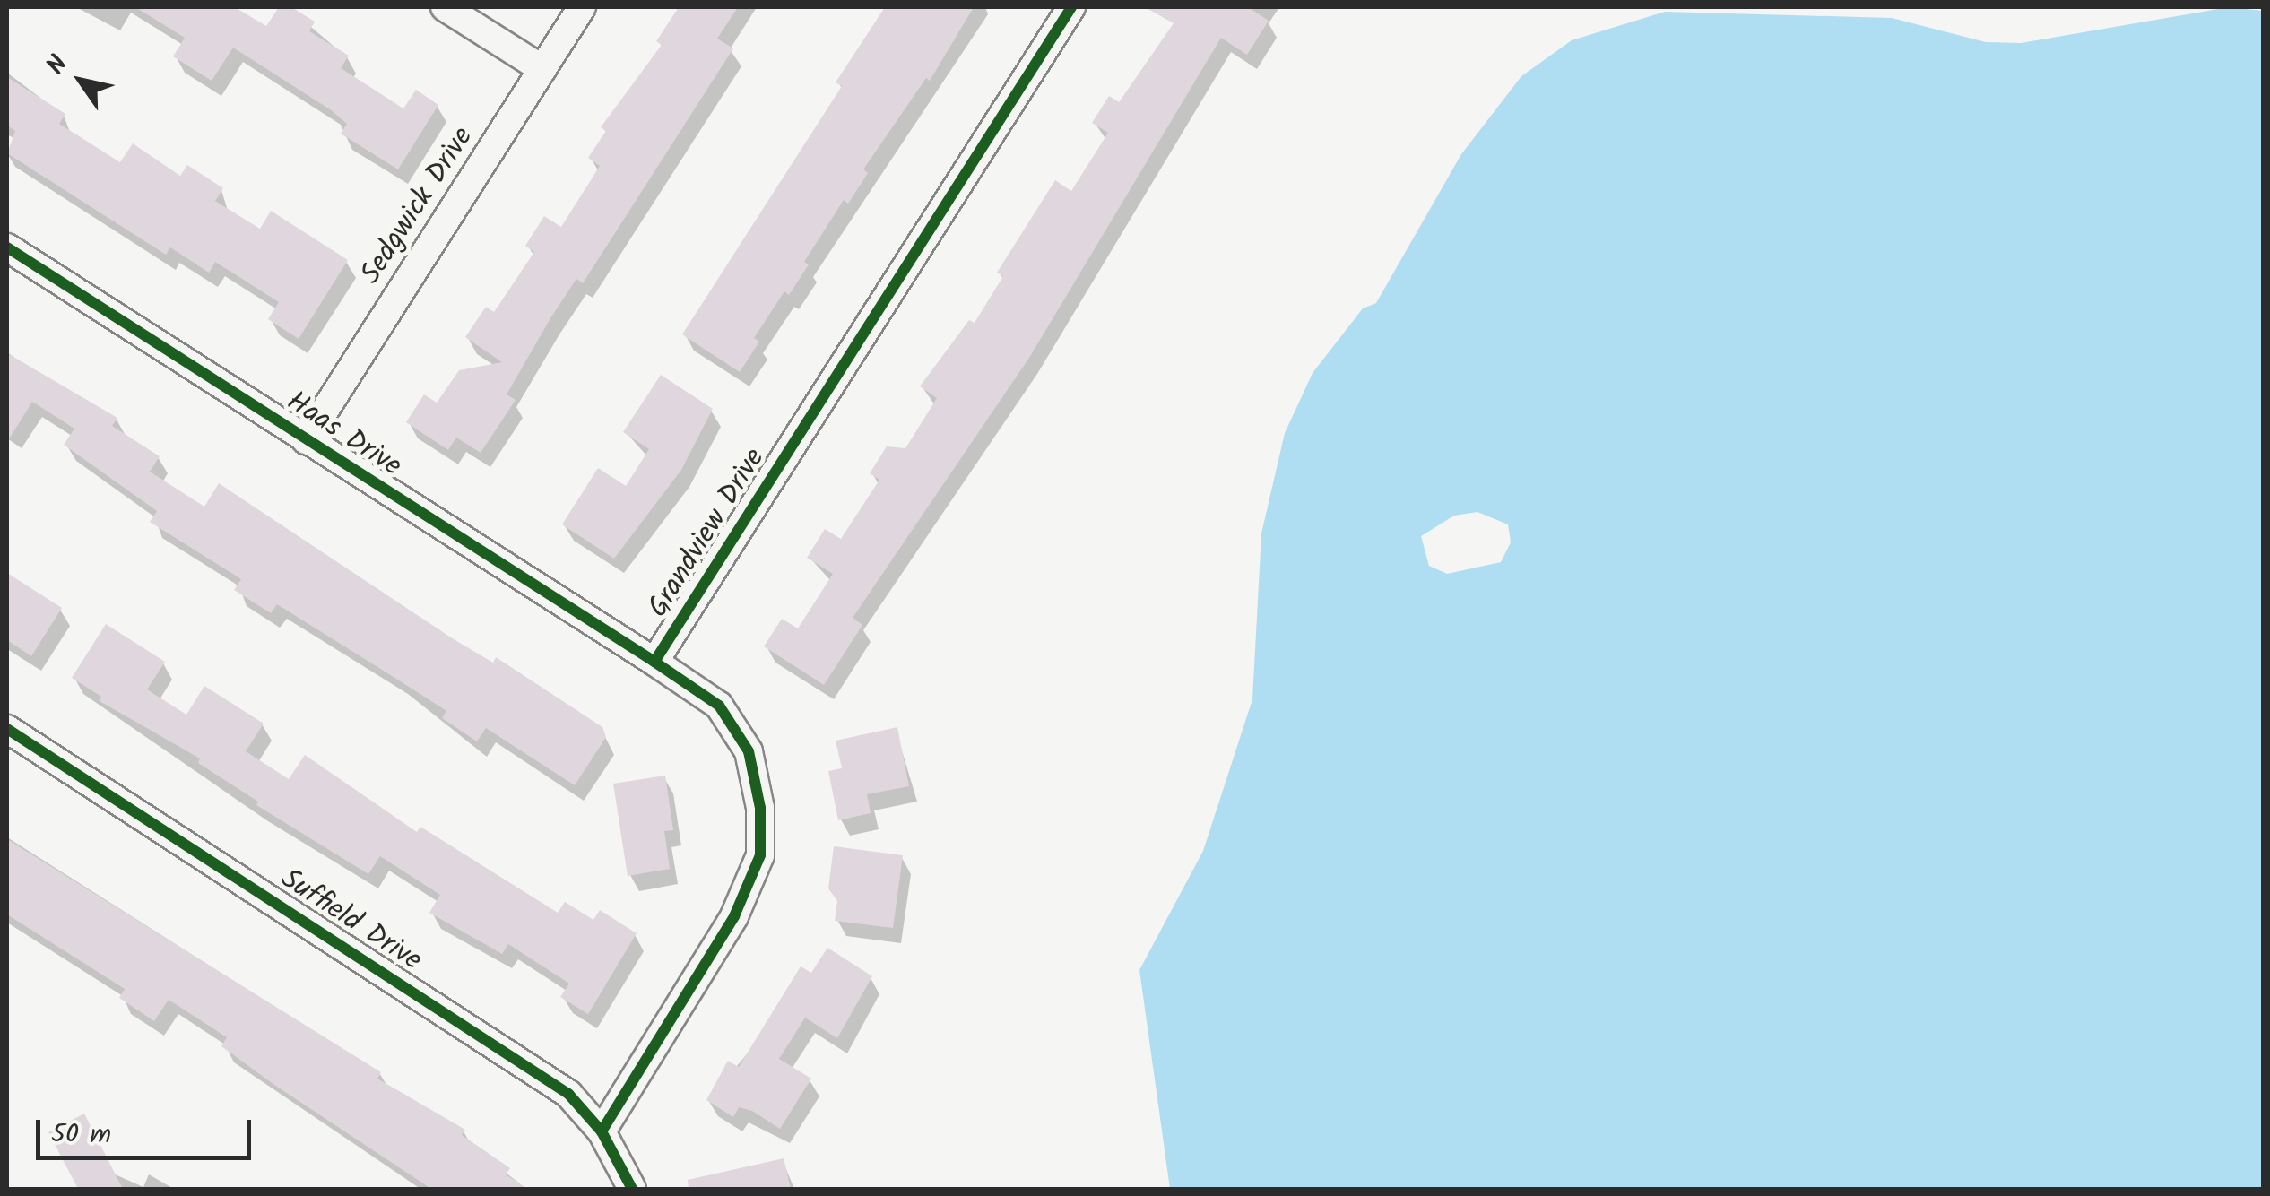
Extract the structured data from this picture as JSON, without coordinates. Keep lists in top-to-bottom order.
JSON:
{
  "streets": {
    "street": [
      "Sedgwick Drive",
      "Haas Drive",
      "Grandview Drive",
      "Suffield Drive"
    ]
  },
  "crossings": [
    ["Sedgwick Drive", "Haas Drive"],
    ["Haas Drive", "Grandview Drive"],
    ["Grandview Drive", "Suffield Drive"]
  ],
  "scale_bar": "50 m",
  "north": "top left"
}
